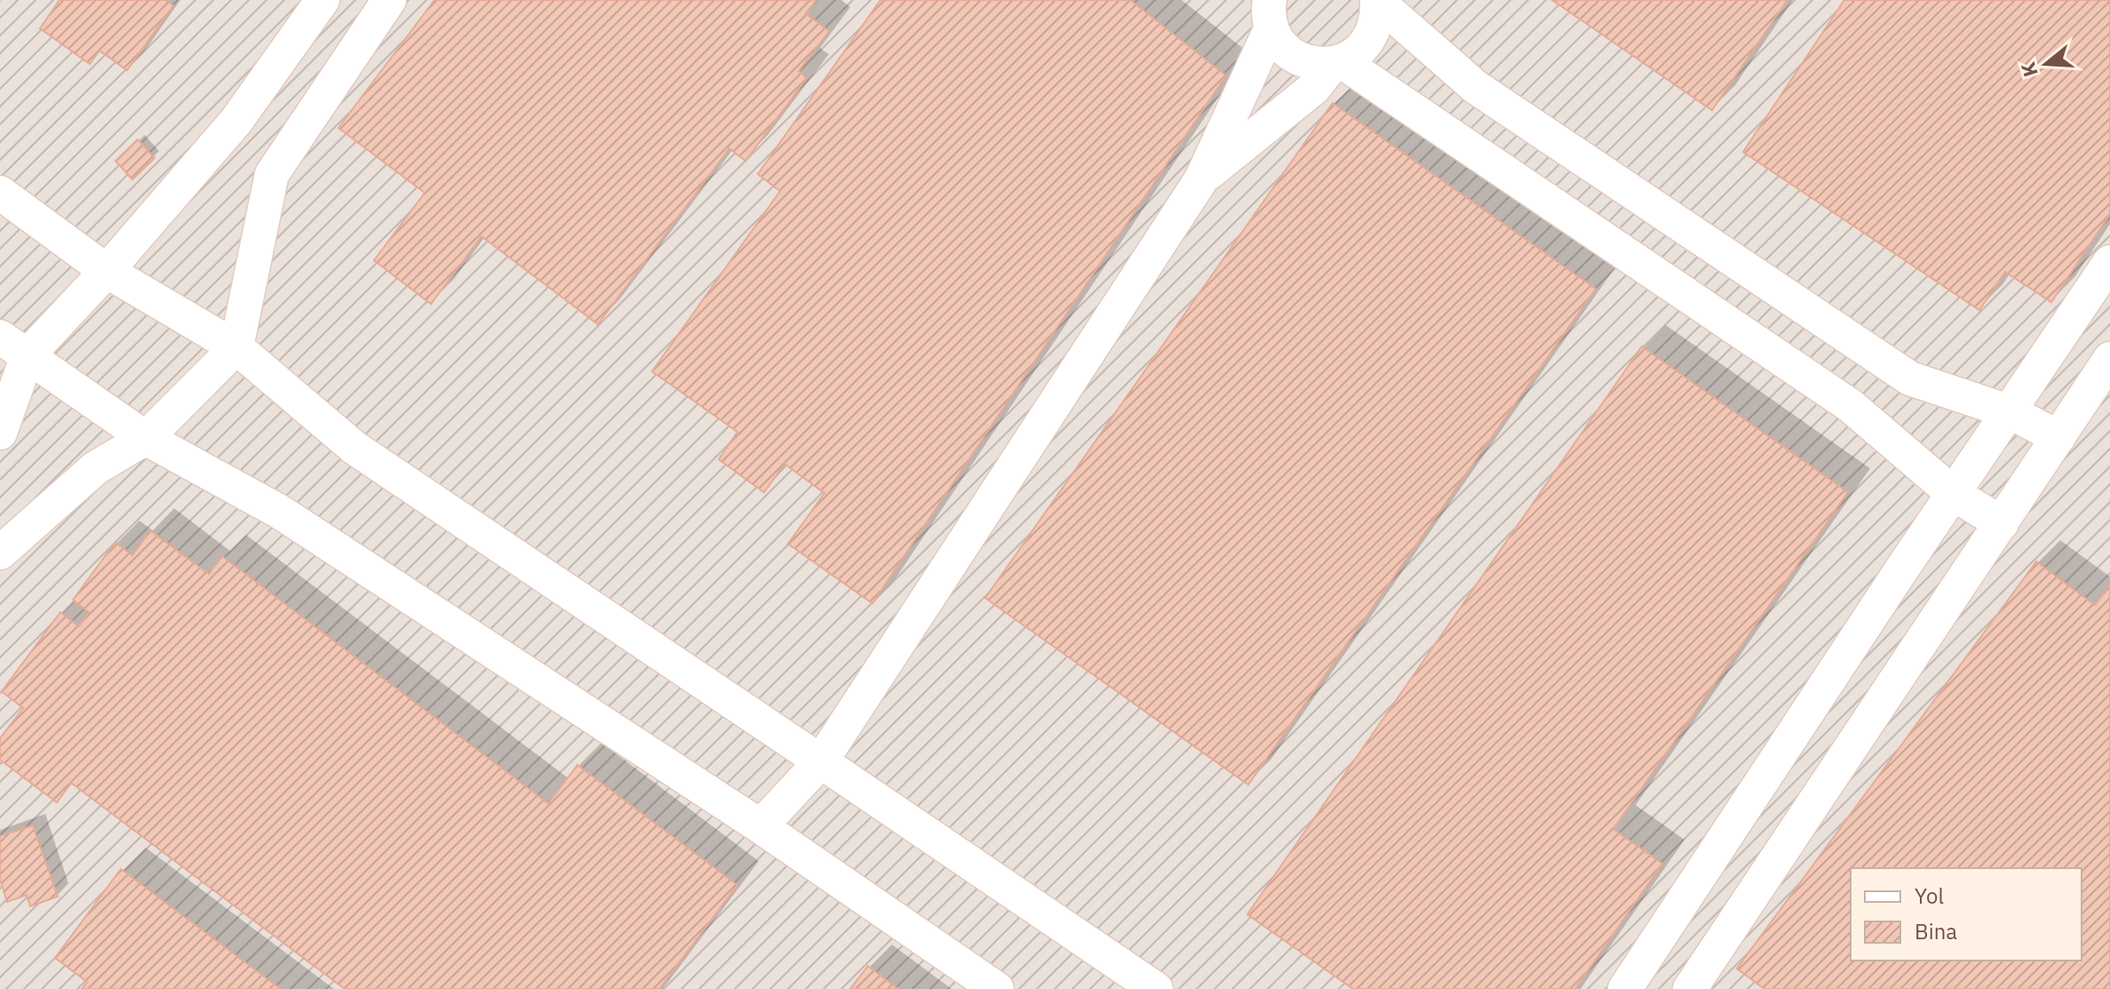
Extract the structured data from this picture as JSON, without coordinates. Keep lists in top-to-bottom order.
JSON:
{
  "legend": ["Yol", "Bina"],
  "north": "left"
}
